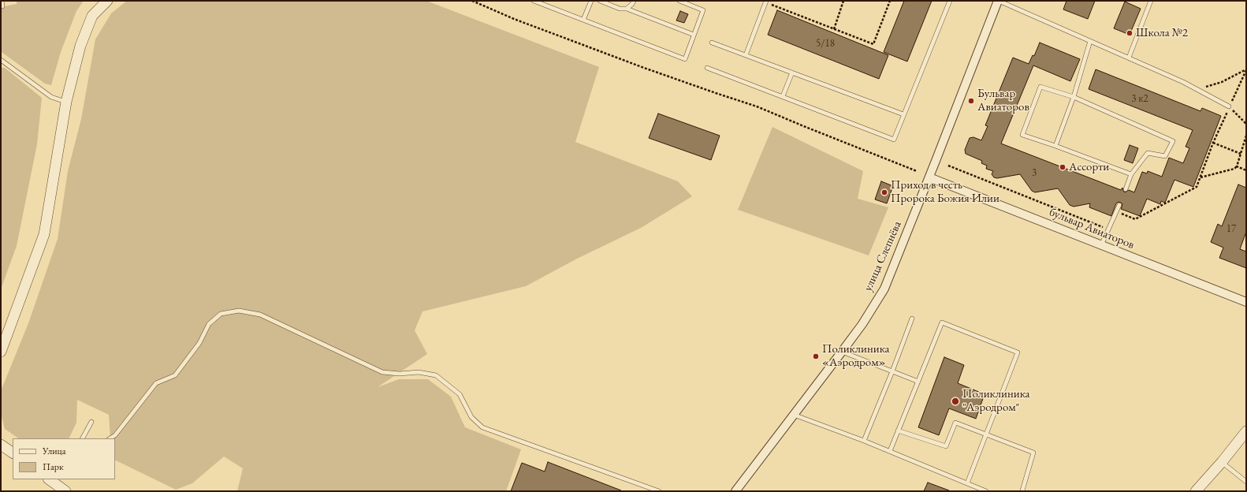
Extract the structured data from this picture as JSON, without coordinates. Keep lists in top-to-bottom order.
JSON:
{
  "streets": {
    "street": ["бульвар Авиаторов", "улица Слепнёва"]
  },
  "crossings": [
    ["бульвар Авиаторов", "улица Слепнёва"]
  ],
  "places": [
    "Школа №2",
    "Бульвар Авиаторов",
    "Ассорти",
    "Приход в честь Пророка Божия Илии",
    "Поликлиника «Аэродром»",
    "Поликлиника \"Аэродром\""
  ],
  "house_numbers": [
    "5/18",
    "3 к2",
    "3",
    "17"
  ],
  "legend": ["Улица", "Парк"]
}
